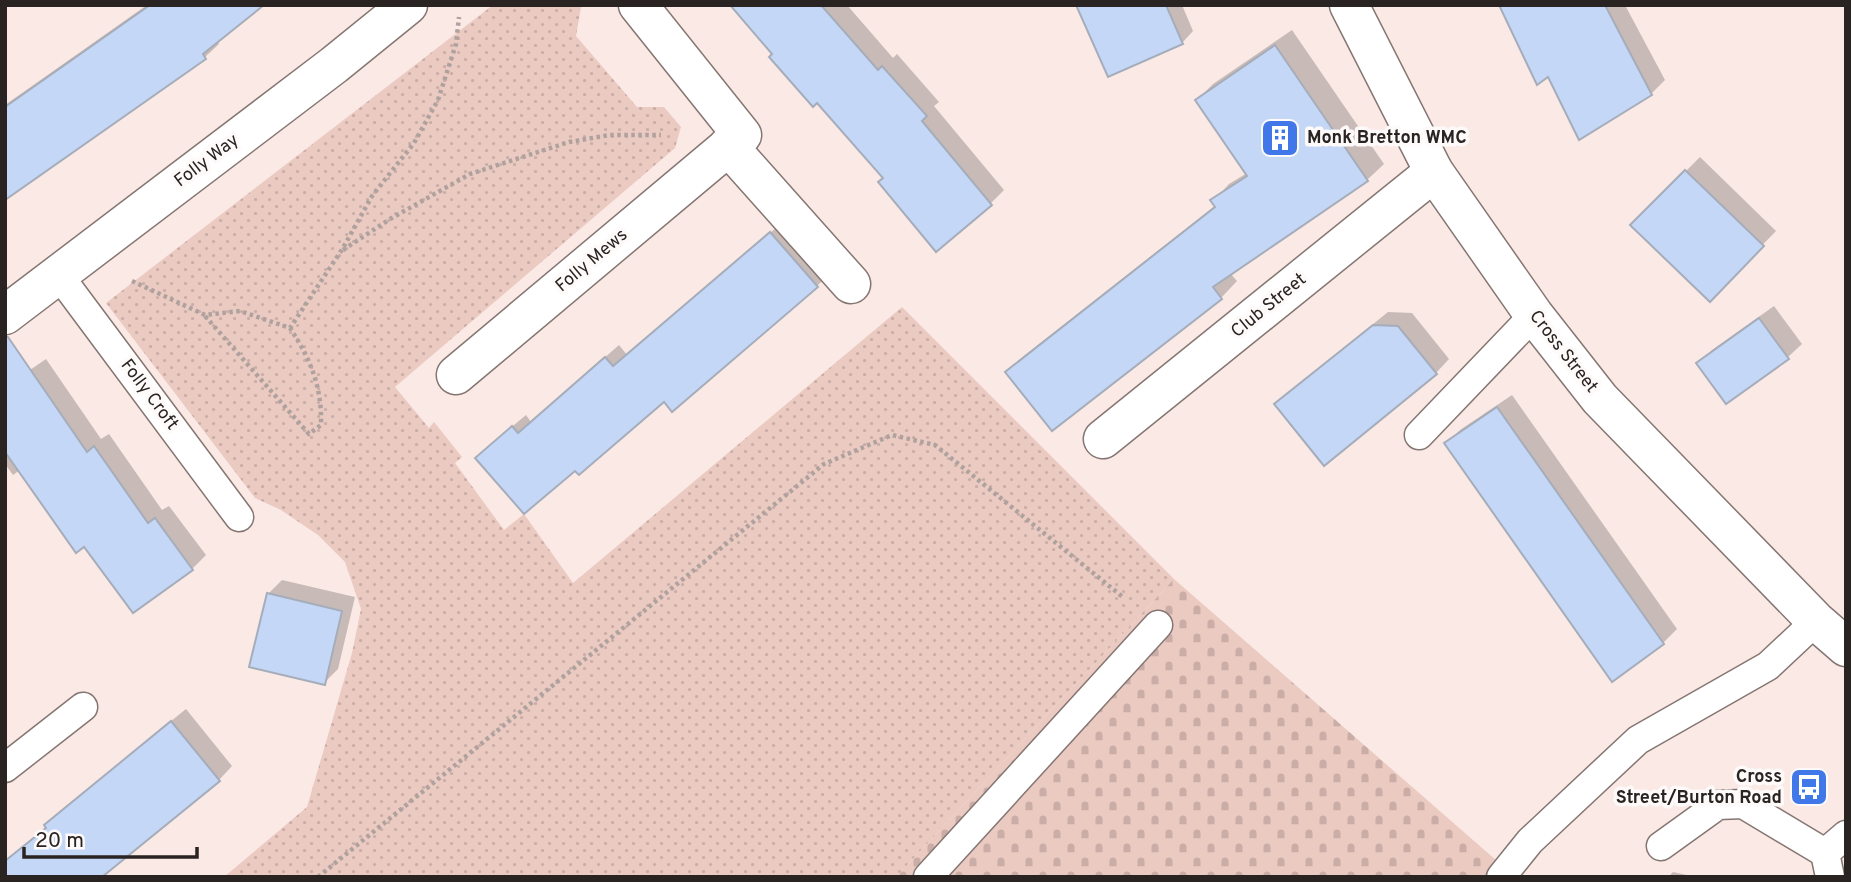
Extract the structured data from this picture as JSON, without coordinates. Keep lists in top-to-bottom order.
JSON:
{
  "streets": {
    "street": [
      "Folly Way",
      "Folly Mews",
      "Club Street",
      "Cross Street"
    ],
    "lane": ["Folly Croft"]
  },
  "crossings": [
    ["Folly Way", "Folly Croft"],
    ["Club Street", "Cross Street"]
  ],
  "places": {
    "building": ["Monk Bretton WMC"],
    "bus stop": ["Cross Street/Burton Road"]
  },
  "scale_bar": "20 m"
}
